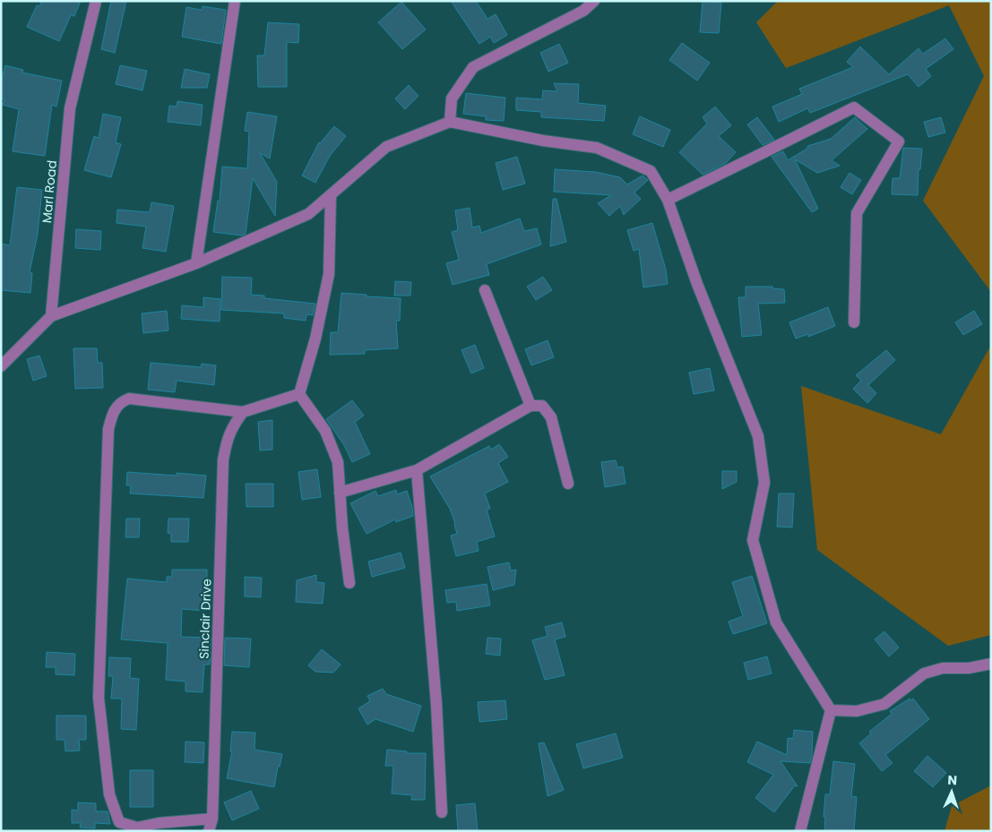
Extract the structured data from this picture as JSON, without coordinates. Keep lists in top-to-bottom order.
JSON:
{
  "streets": {
    "street": ["Marl Road", "Sinclair Drive"]
  },
  "north": "top"
}
